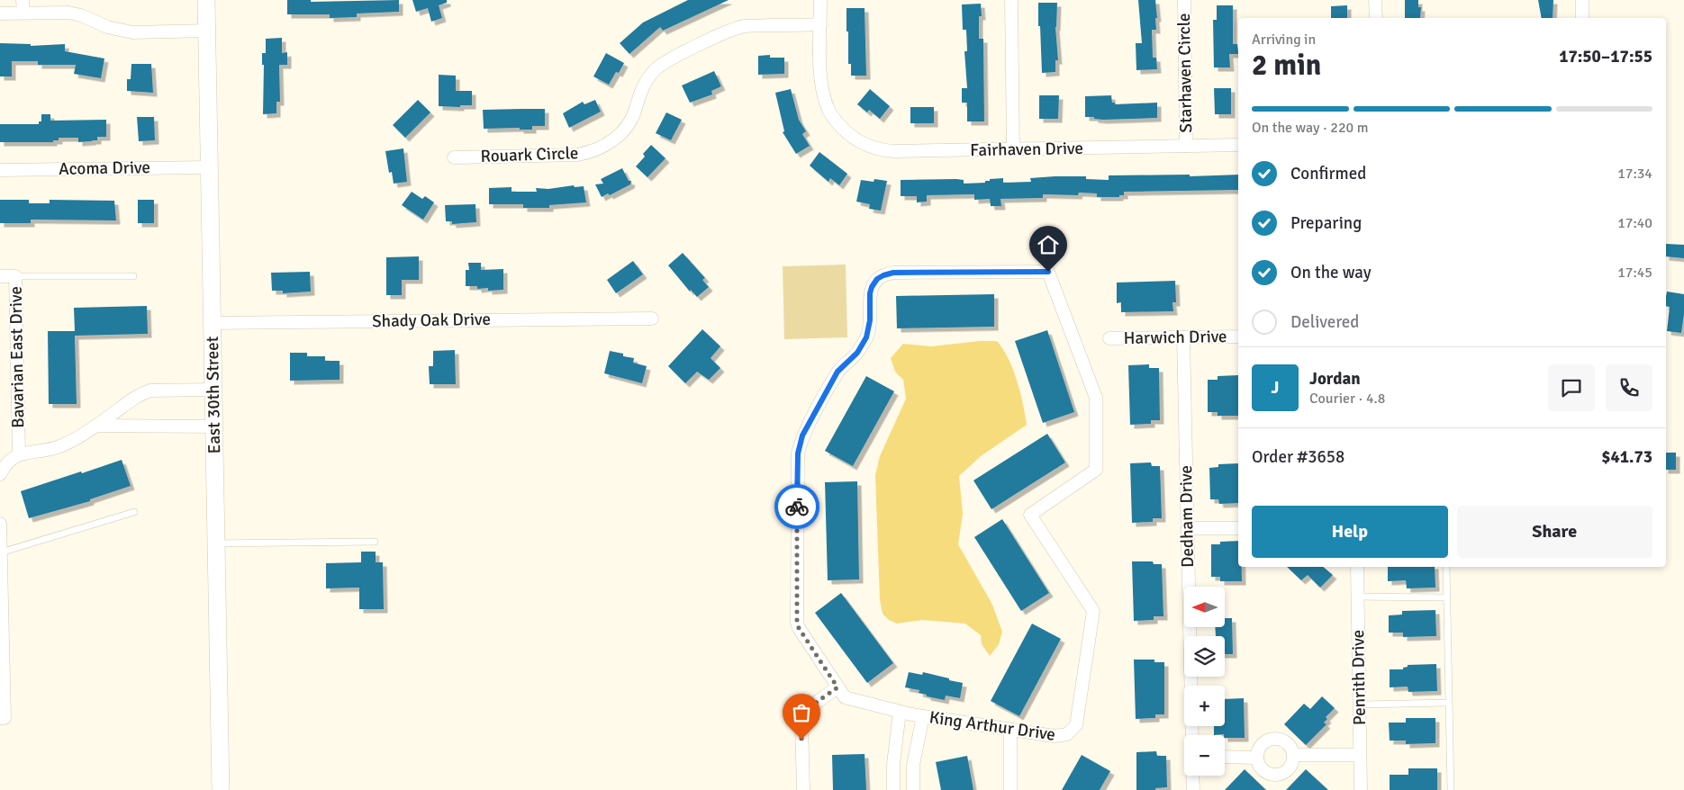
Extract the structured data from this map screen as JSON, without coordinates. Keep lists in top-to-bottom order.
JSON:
{
  "streets": {
    "main road": ["East 30th Street"],
    "street": [
      "Starhaven Circle",
      "Fairhaven Drive",
      "Rouark Circle",
      "Acoma Drive",
      "Shady Oak Drive",
      "Harwich Drive",
      "Bavarian East Drive",
      "Dedham Drive",
      "Penrith Drive",
      "King Arthur Drive"
    ]
  },
  "crossings": [
    ["Starhaven Circle", "Fairhaven Drive"],
    ["Fairhaven Drive", "Rouark Circle"],
    ["Acoma Drive", "East 30th Street"],
    ["Shady Oak Drive", "East 30th Street"],
    ["Harwich Drive", "Dedham Drive"]
  ],
  "north": "left",
  "page": {
    "heading": ["2 min", "Arriving in", "17:50–17:55"],
    "panel": [
      "Jordan",
      "Courier · 4.8",
      "Order #3658",
      "$41.73"
    ],
    "bar": "On the way · 220 m",
    "list": [
      ["Confirmed", "17:34"],
      ["Preparing", "17:40"],
      ["On the way", "17:45"],
      "Delivered"
    ],
    "round": "J",
    "buttons": ["Help", "Share"],
    "map_buttons": ["+", "−"]
  }
}
